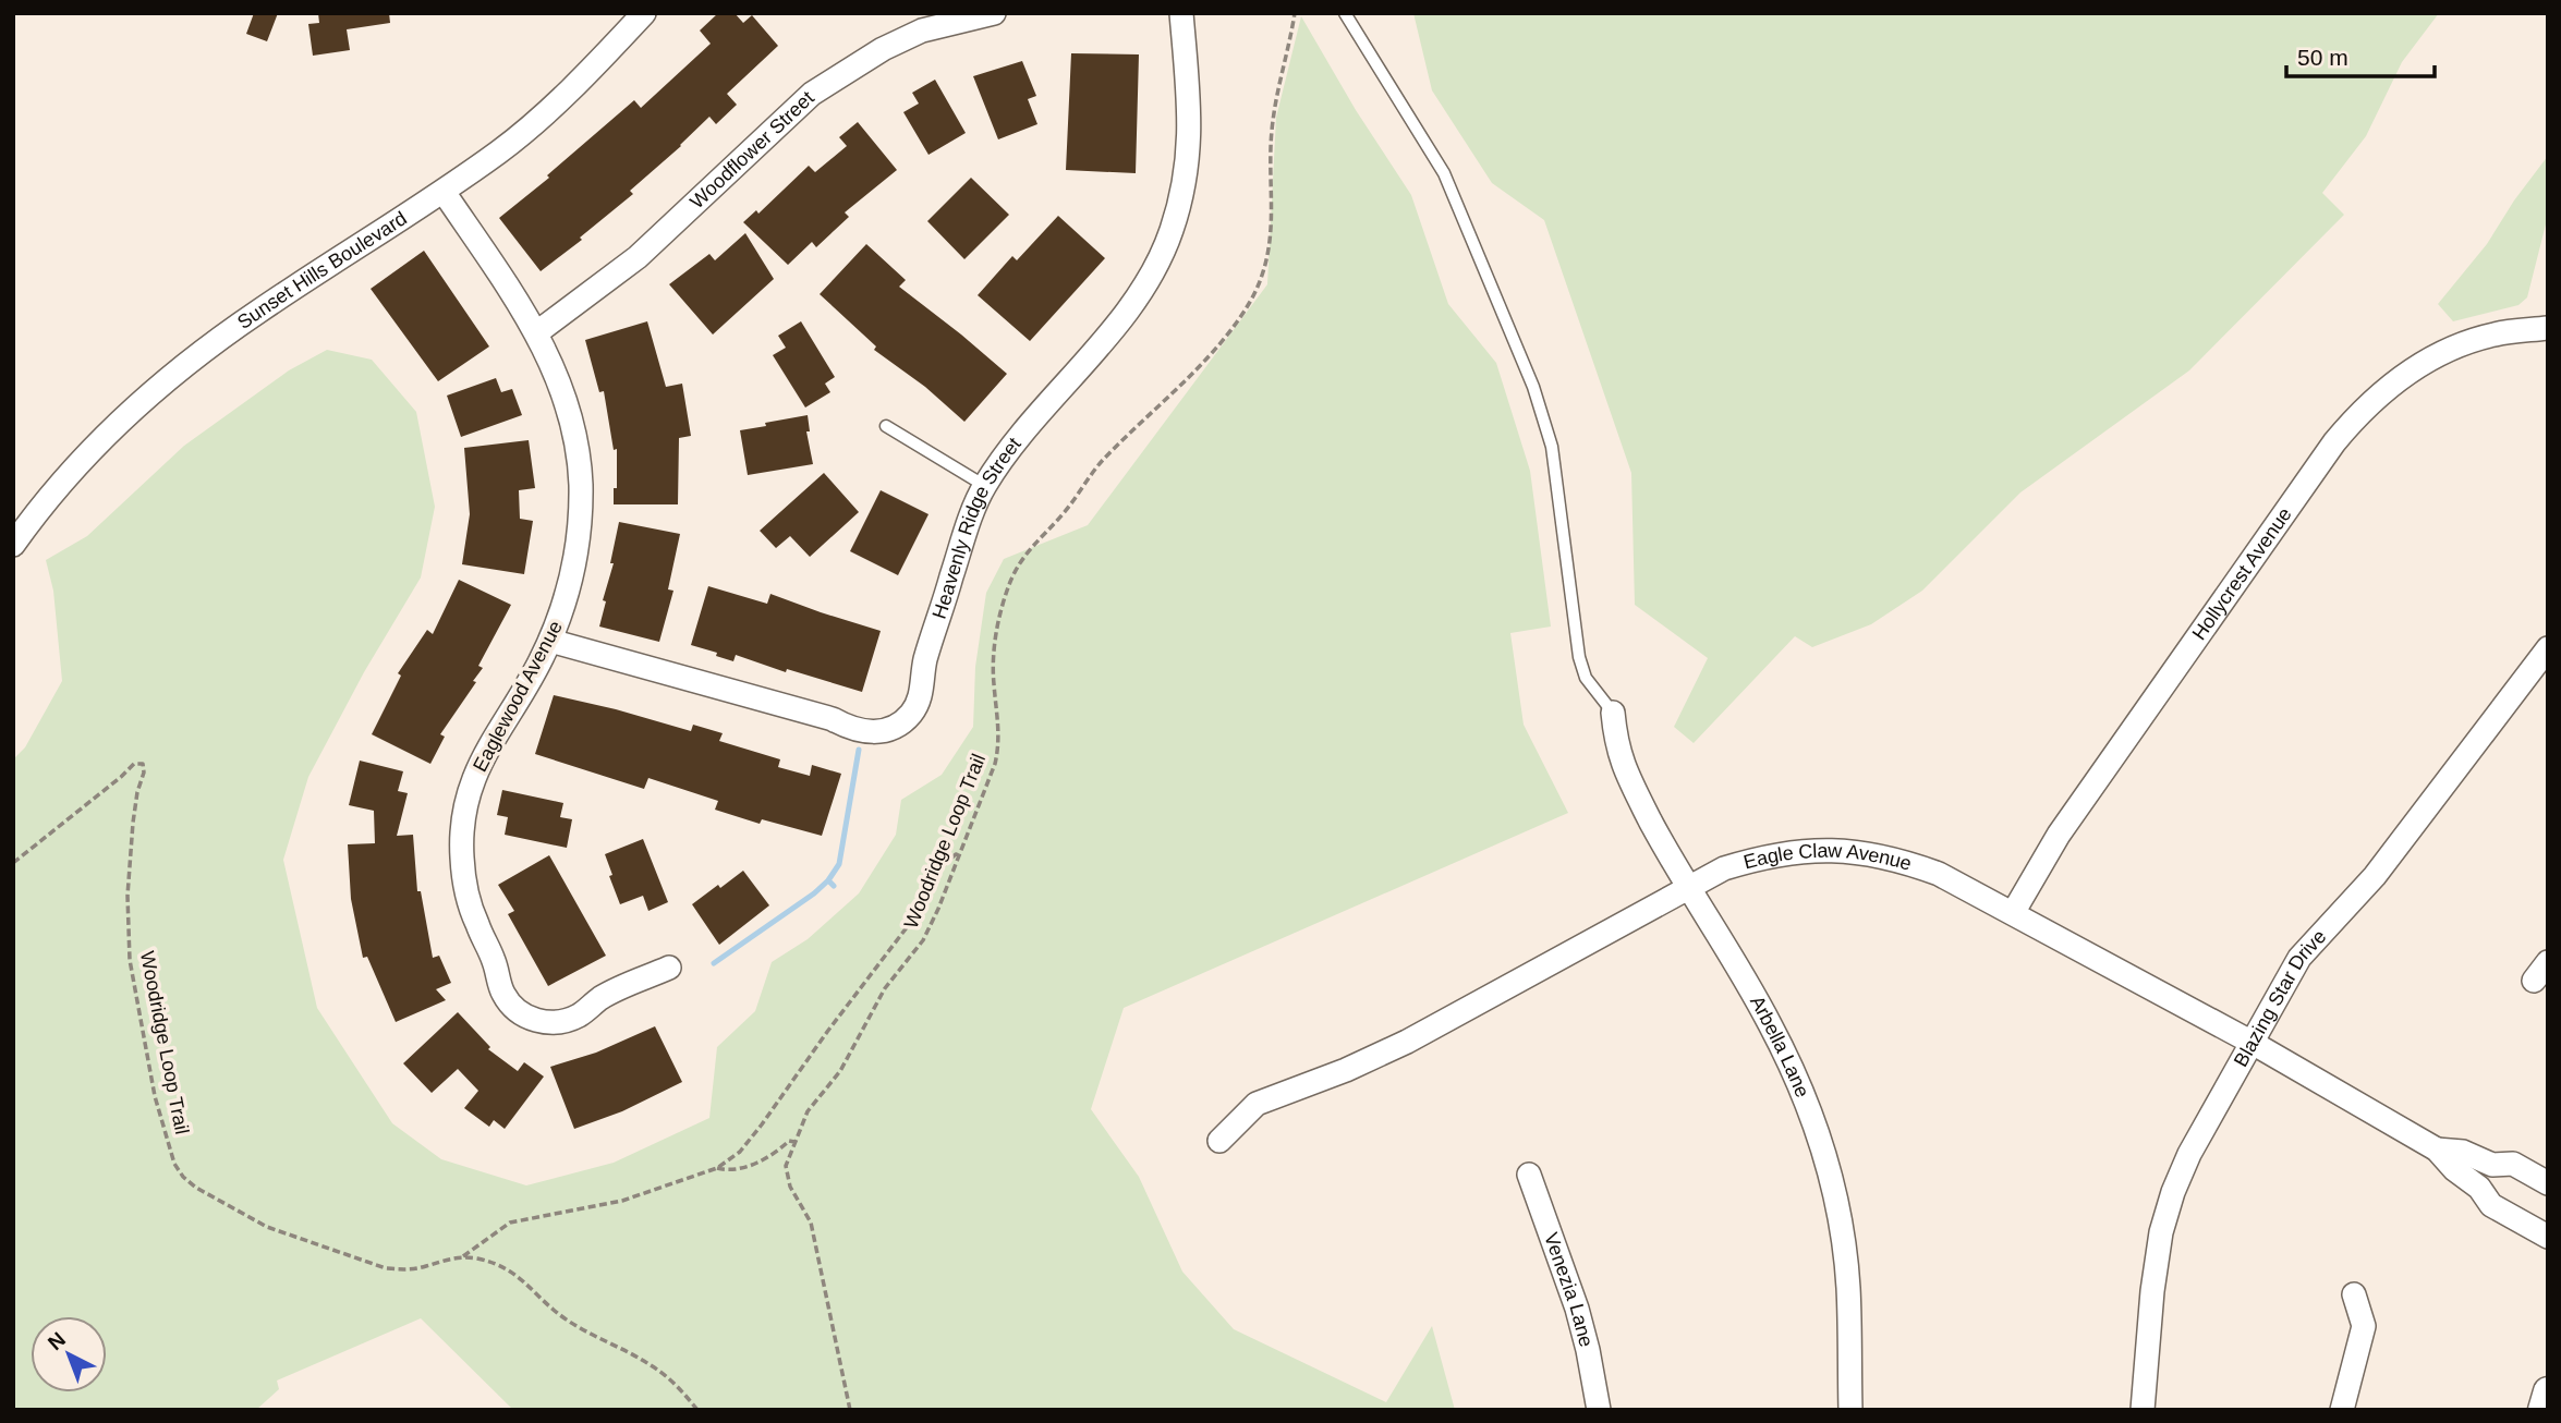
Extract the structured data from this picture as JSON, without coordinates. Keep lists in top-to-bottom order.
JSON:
{
  "streets": {
    "street": [
      "Woodflower Street",
      "Sunset Hills Boulevard",
      "Heavenly Ridge Street",
      "Hollycrest Avenue",
      "Eaglewood Avenue",
      "Eagle Claw Avenue",
      "Blazing Star Drive",
      "Arbella Lane",
      "Venezia Lane"
    ],
    "path": ["Woodridge Loop Trail"]
  },
  "crossings": [
    ["Woodflower Street", "Eaglewood Avenue"],
    ["Sunset Hills Boulevard", "Eaglewood Avenue"],
    ["Heavenly Ridge Street", "Eaglewood Avenue"],
    ["Hollycrest Avenue", "Eagle Claw Avenue"],
    ["Eagle Claw Avenue", "Blazing Star Drive"],
    ["Eagle Claw Avenue", "Arbella Lane"]
  ],
  "scale_bar": "50 m",
  "north": "top left"
}
